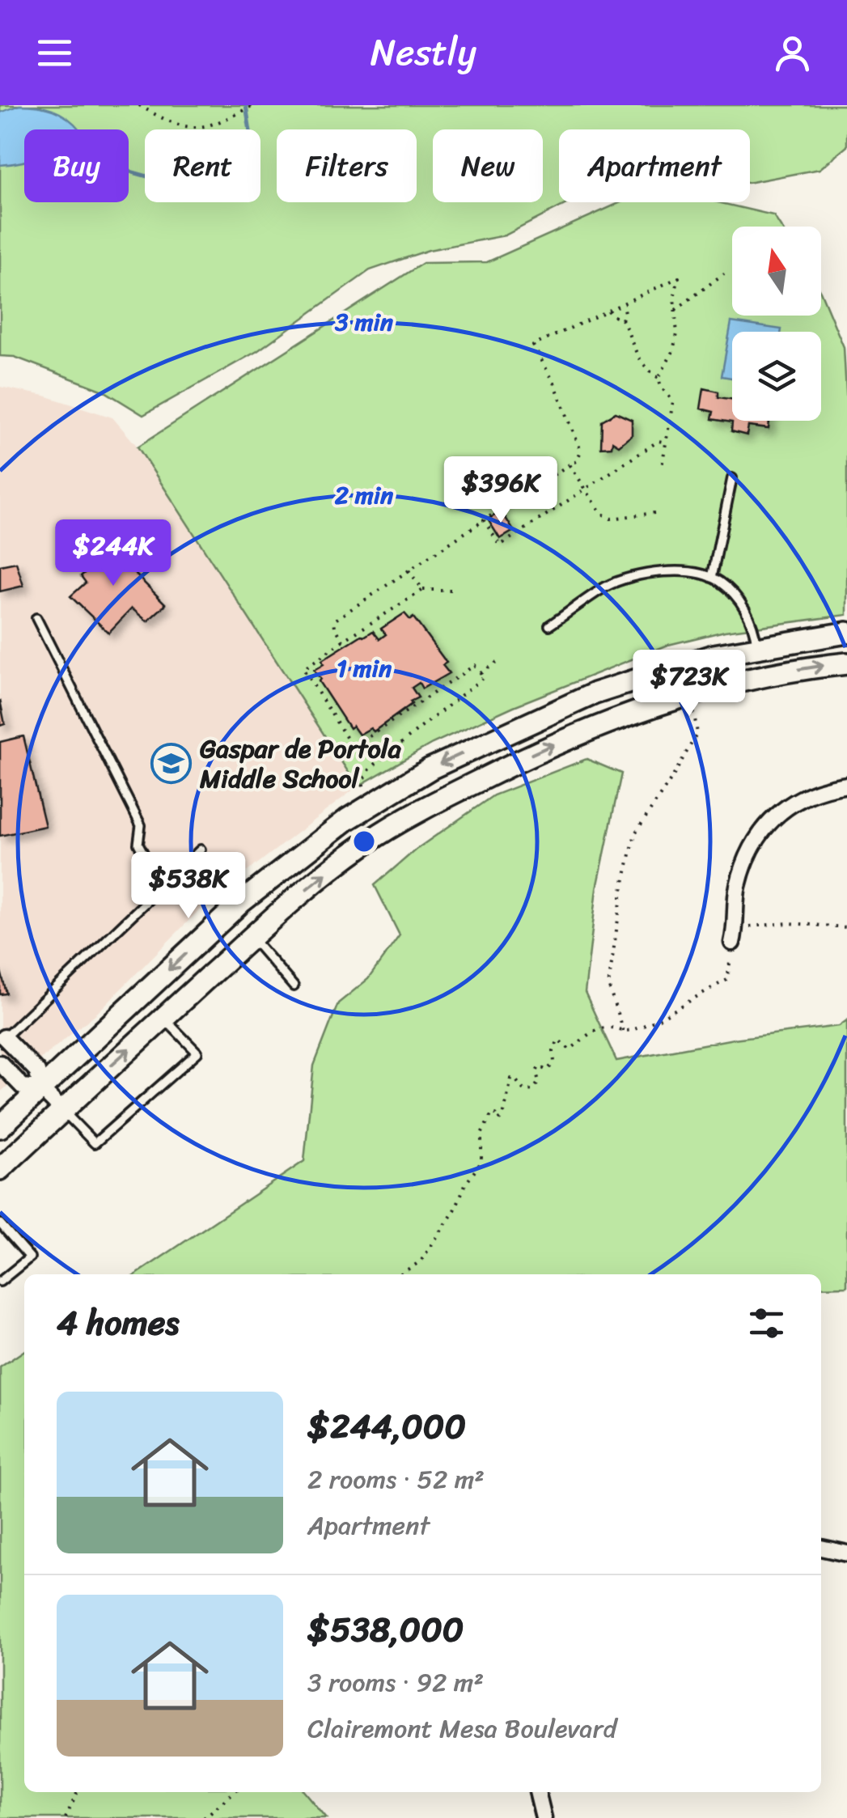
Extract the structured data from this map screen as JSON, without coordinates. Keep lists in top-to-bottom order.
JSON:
{
  "places": {
    "school or university": ["Gaspar de Portola Middle School"]
  },
  "north": "top",
  "page": {
    "header": "Nestly",
    "chip": [
      "Buy",
      "Rent",
      "Filters",
      "New",
      "Apartment"
    ],
    "price": [
      "$396K",
      "$244K",
      "$723K",
      "$538K"
    ],
    "heading": "4 homes",
    "list": [
      {
        "name": "$244,000",
        "note": "2 rooms · 52 m² · Apartment"
      },
      {
        "name": "$538,000",
        "note": "3 rooms · 92 m² · Clairemont Mesa Boulevard"
      }
    ]
  },
  "rings": ["3 min", "2 min", "1 min"]
}
